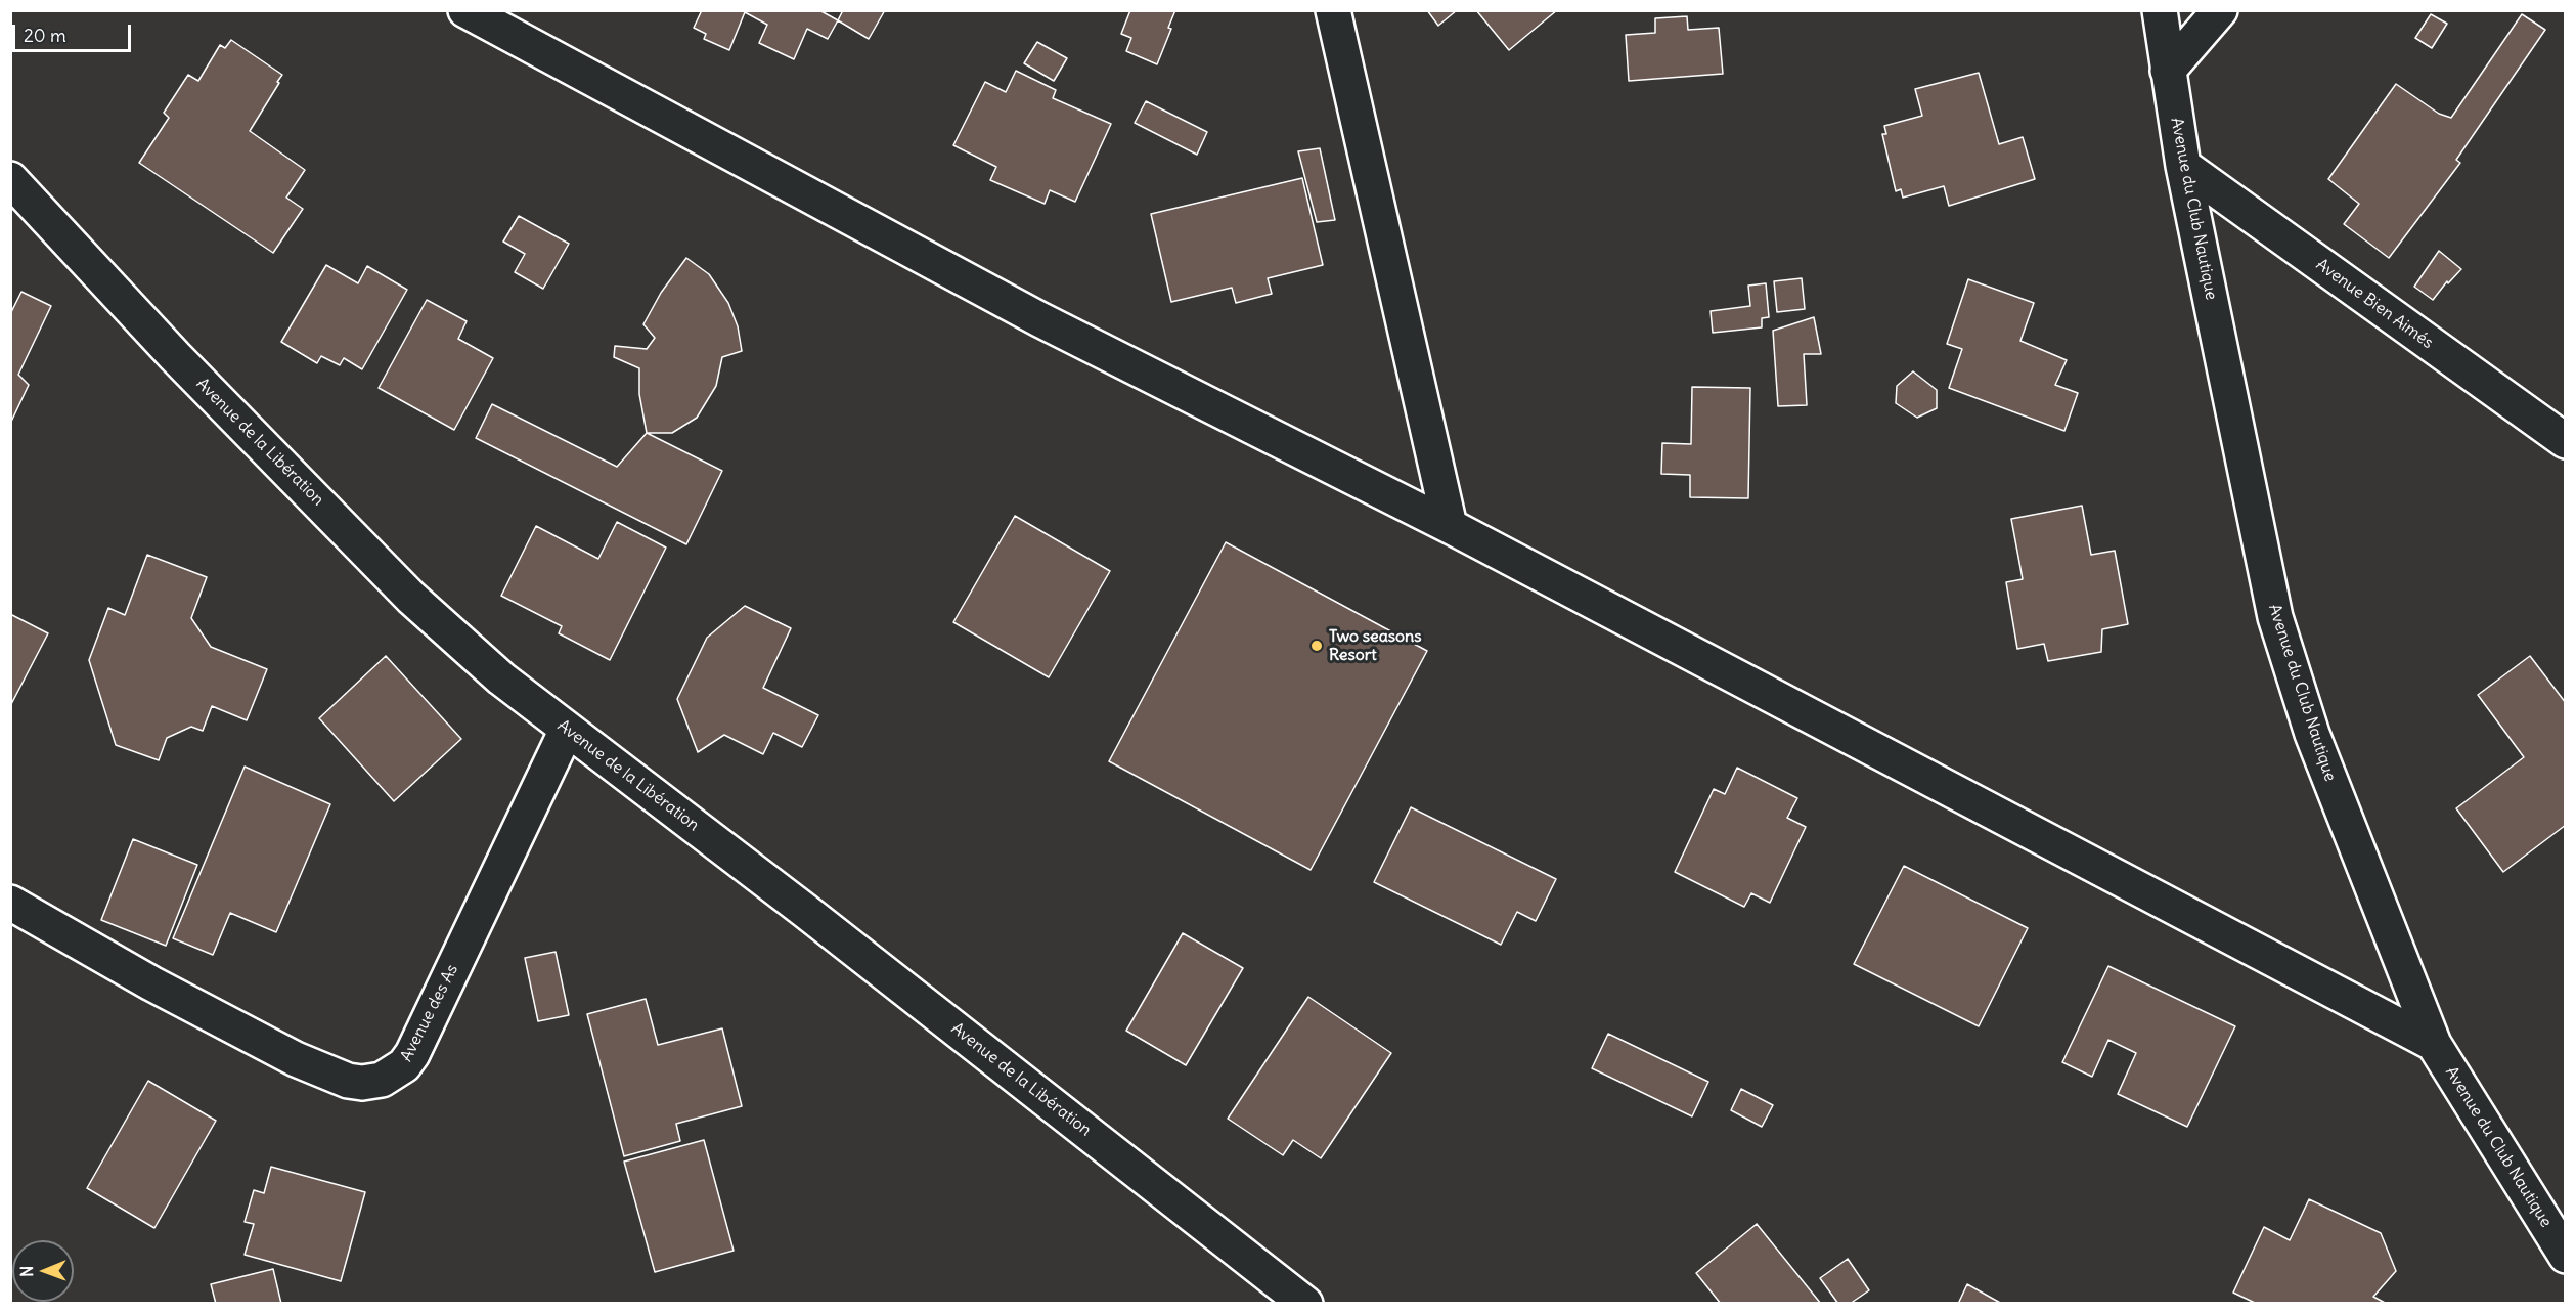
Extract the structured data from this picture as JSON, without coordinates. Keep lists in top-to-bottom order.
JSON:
{
  "streets": {
    "street": [
      "Avenue du Club Nautique",
      "Avenue Bien Aimés",
      "Avenue de la Libération",
      "Avenue des As"
    ]
  },
  "crossings": [
    ["Avenue du Club Nautique", "Avenue Bien Aimés"],
    ["Avenue de la Libération", "Avenue des As"]
  ],
  "places": ["Two seasons Resort"],
  "scale_bar": "20 m",
  "north": "left"
}
